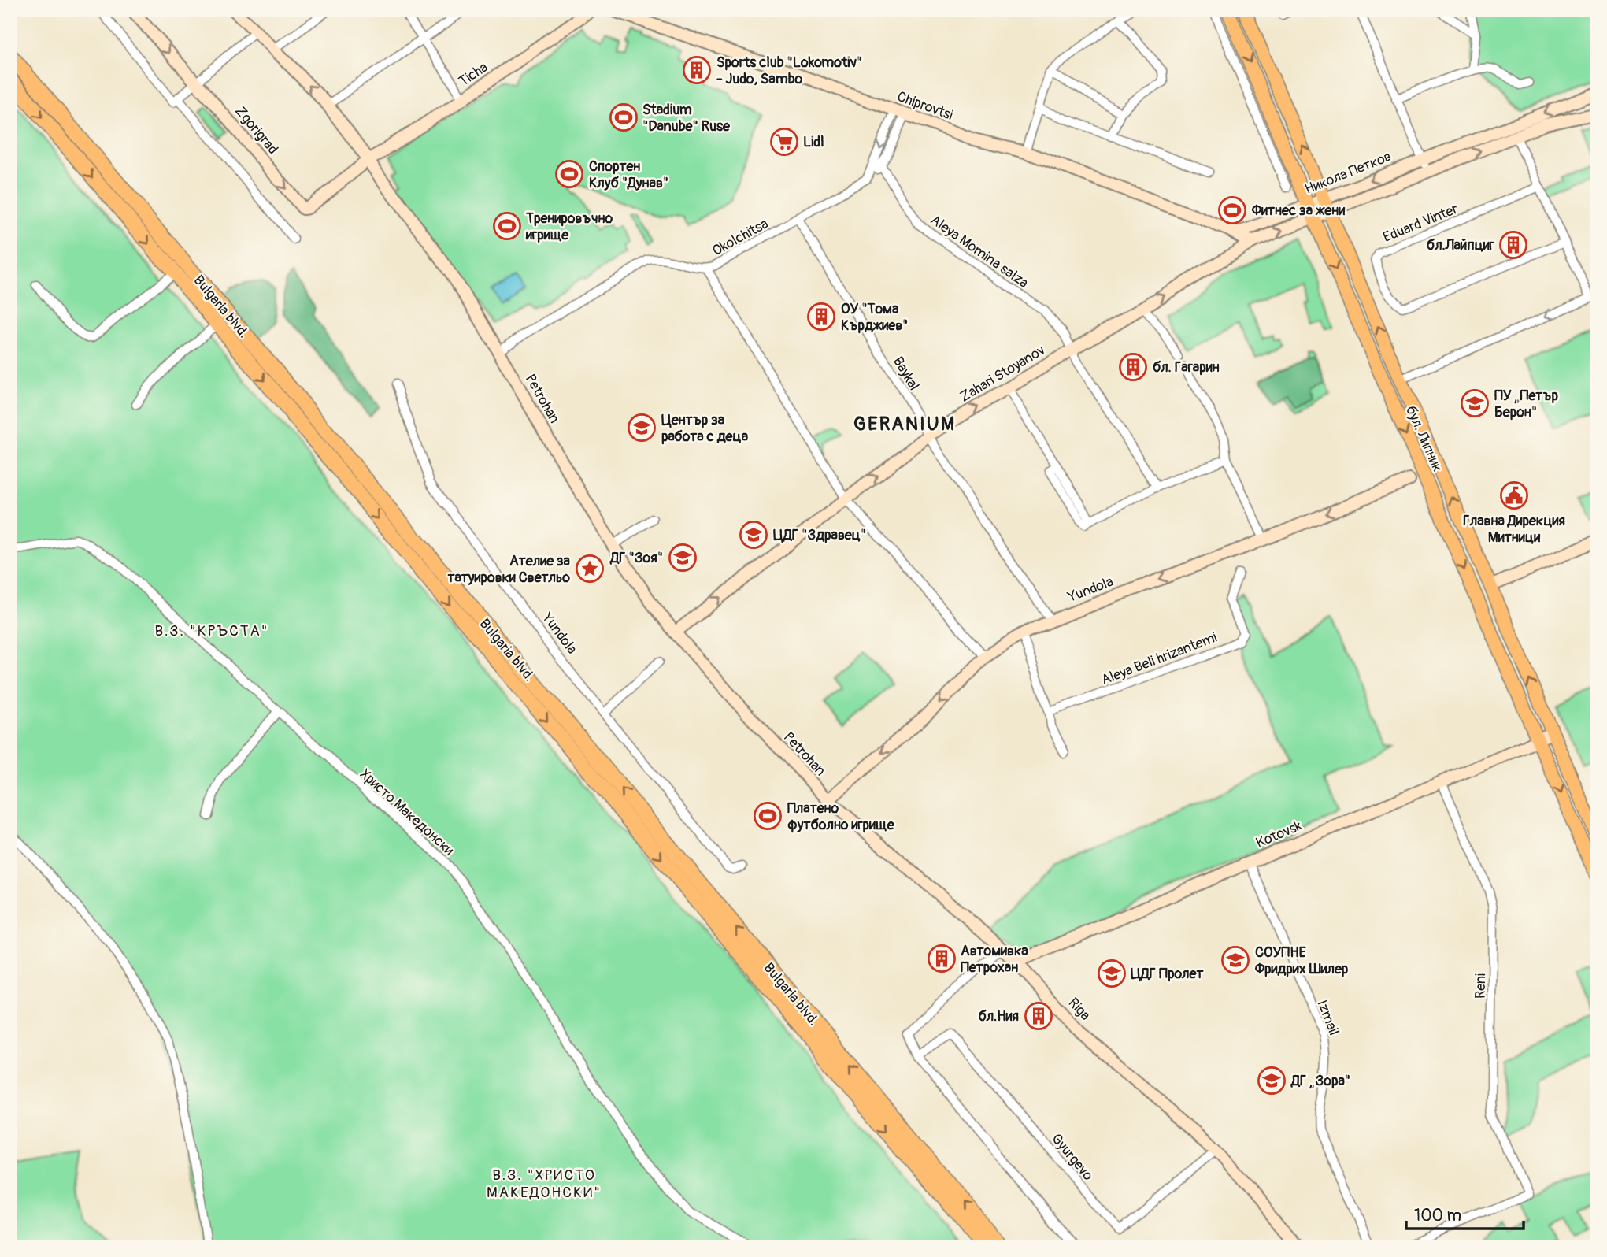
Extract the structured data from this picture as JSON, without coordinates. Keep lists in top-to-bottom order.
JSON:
{
  "streets": {
    "highway": ["Bulgaria blvd."],
    "main road": ["бул. Липник"],
    "street": [
      "Ticha",
      "Chiprovtsi",
      "Zgorigrad",
      "Никола Петков",
      "Eduard Vinter",
      "Okolchitsa",
      "Aleya Momina salza",
      "Baykal",
      "Zahari Stoyanov",
      "Petrohan",
      "Yundola",
      "Aleya Beli hrizantemi",
      "Христо Македонски",
      "Kotovsk",
      "Reni",
      "Riga",
      "Izmail",
      "Gyurgevo"
    ]
  },
  "crossings": [
    ["Ticha", "Zgorigrad"],
    ["Ticha", "Petrohan"],
    ["Chiprovtsi", "Никола Петков"],
    ["Zgorigrad", "Petrohan"],
    ["Никола Петков", "Zahari Stoyanov"],
    ["Никола Петков", "бул. Липник"],
    ["Okolchitsa", "Aleya Momina salza"],
    ["Okolchitsa", "Baykal"],
    ["Okolchitsa", "Petrohan"],
    ["Aleya Momina salza", "Zahari Stoyanov"],
    ["Baykal", "Zahari Stoyanov"],
    ["Baykal", "Yundola"],
    ["Zahari Stoyanov", "Petrohan"],
    ["Petrohan", "Yundola"],
    ["Petrohan", "Riga"],
    ["бул. Липник", "Kotovsk"],
    ["Yundola", "Riga"],
    ["Kotovsk", "Reni"],
    ["Kotovsk", "Riga"],
    ["Kotovsk", "Izmail"],
    ["Riga", "Gyurgevo"]
  ],
  "one_way": ["Zahari Stoyanov", "Yundola"],
  "districts": ["GERANIUM", "В.З. \"КРЪСТА\"", "В.З. \"ХРИСТО МАКЕДОНСКИ\""],
  "places": {
    "building": [
      "Sports club \"Lokomotiv\" - Judo, Sambo",
      "бл.Лайпциг",
      "ОУ \"Тома Кърджиев\"",
      "бл. Гагарин",
      "Автомивка Петрохан",
      "бл.Ния"
    ],
    "sports": [
      "Stadium \"Danube\" Ruse",
      "Спортен Клуб \"Дунав\"",
      "Фитнес за жени",
      "Тренировъчно игрище",
      "Платено футболно игрище"
    ],
    "supermarket": ["Lidl"],
    "school or university": [
      "ПУ „Петър Берон\"",
      "Център за работа с деца",
      "ЦДГ \"Здравец\"",
      "ДГ \"Зоя\"",
      "СОУПНЕ Фридрих Шилер",
      "ЦДГ Пролет",
      "ДГ „Зора\""
    ],
    "public building": ["Главна Дирекция Митници"],
    "place": ["Ателие за татуировки Светльо"]
  },
  "scale_bar": "100 m"
}
